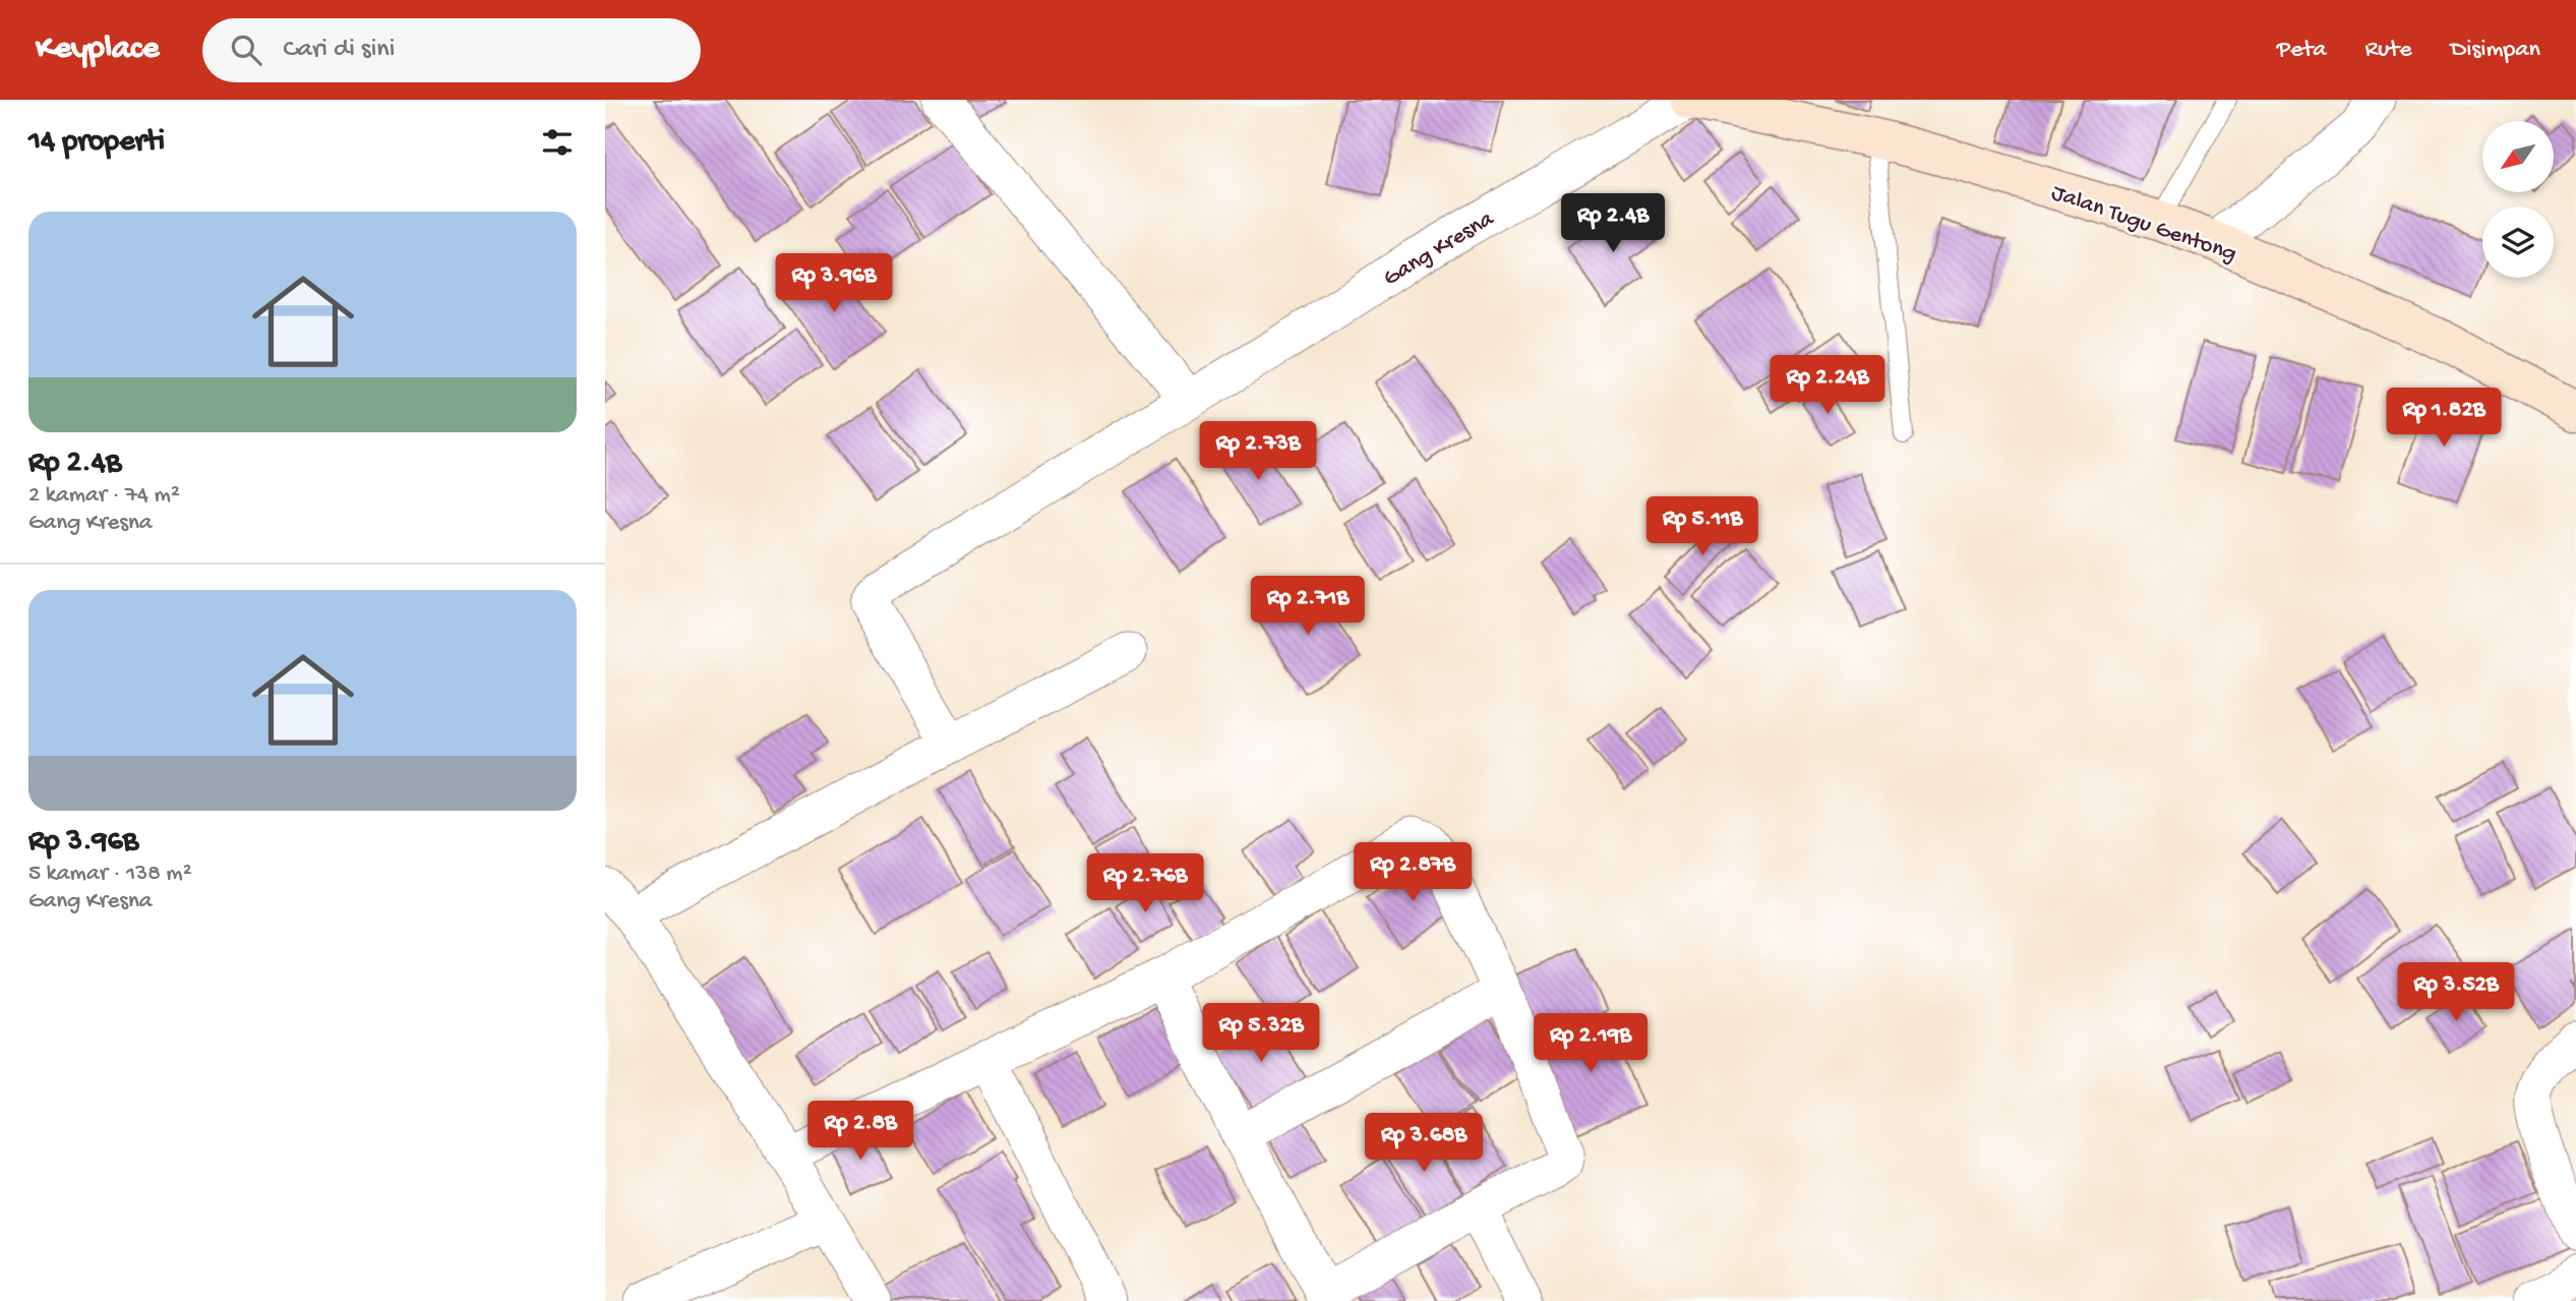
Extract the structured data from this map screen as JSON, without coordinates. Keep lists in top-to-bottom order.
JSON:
{
  "streets": {
    "main road": ["Jalan Tugu Gentong"],
    "street": ["Gang Kresna"]
  },
  "crossings": [
    ["Jalan Tugu Gentong", "Gang Kresna"]
  ],
  "north": "bottom left",
  "page": {
    "header": "Keyplace",
    "search": "Cari di sini",
    "nav": ["Peta", "Rute", "Disimpan"],
    "heading": "14 properti",
    "list": [
      {
        "name": "Rp 2.4B",
        "note": "2 kamar · 74 m² · Gang Kresna"
      },
      {
        "name": "Rp 3.96B",
        "note": "5 kamar · 138 m² · Gang Kresna"
      }
    ],
    "price": [
      "Rp 2.4B",
      "Rp 3.96B",
      "Rp 2.24B",
      "Rp 1.82B",
      "Rp 2.73B",
      "Rp 5.11B",
      "Rp 2.71B",
      "Rp 2.87B",
      "Rp 2.76B",
      "Rp 3.52B",
      "Rp 5.32B",
      "Rp 2.19B",
      "Rp 2.8B",
      "Rp 3.68B"
    ]
  }
}
